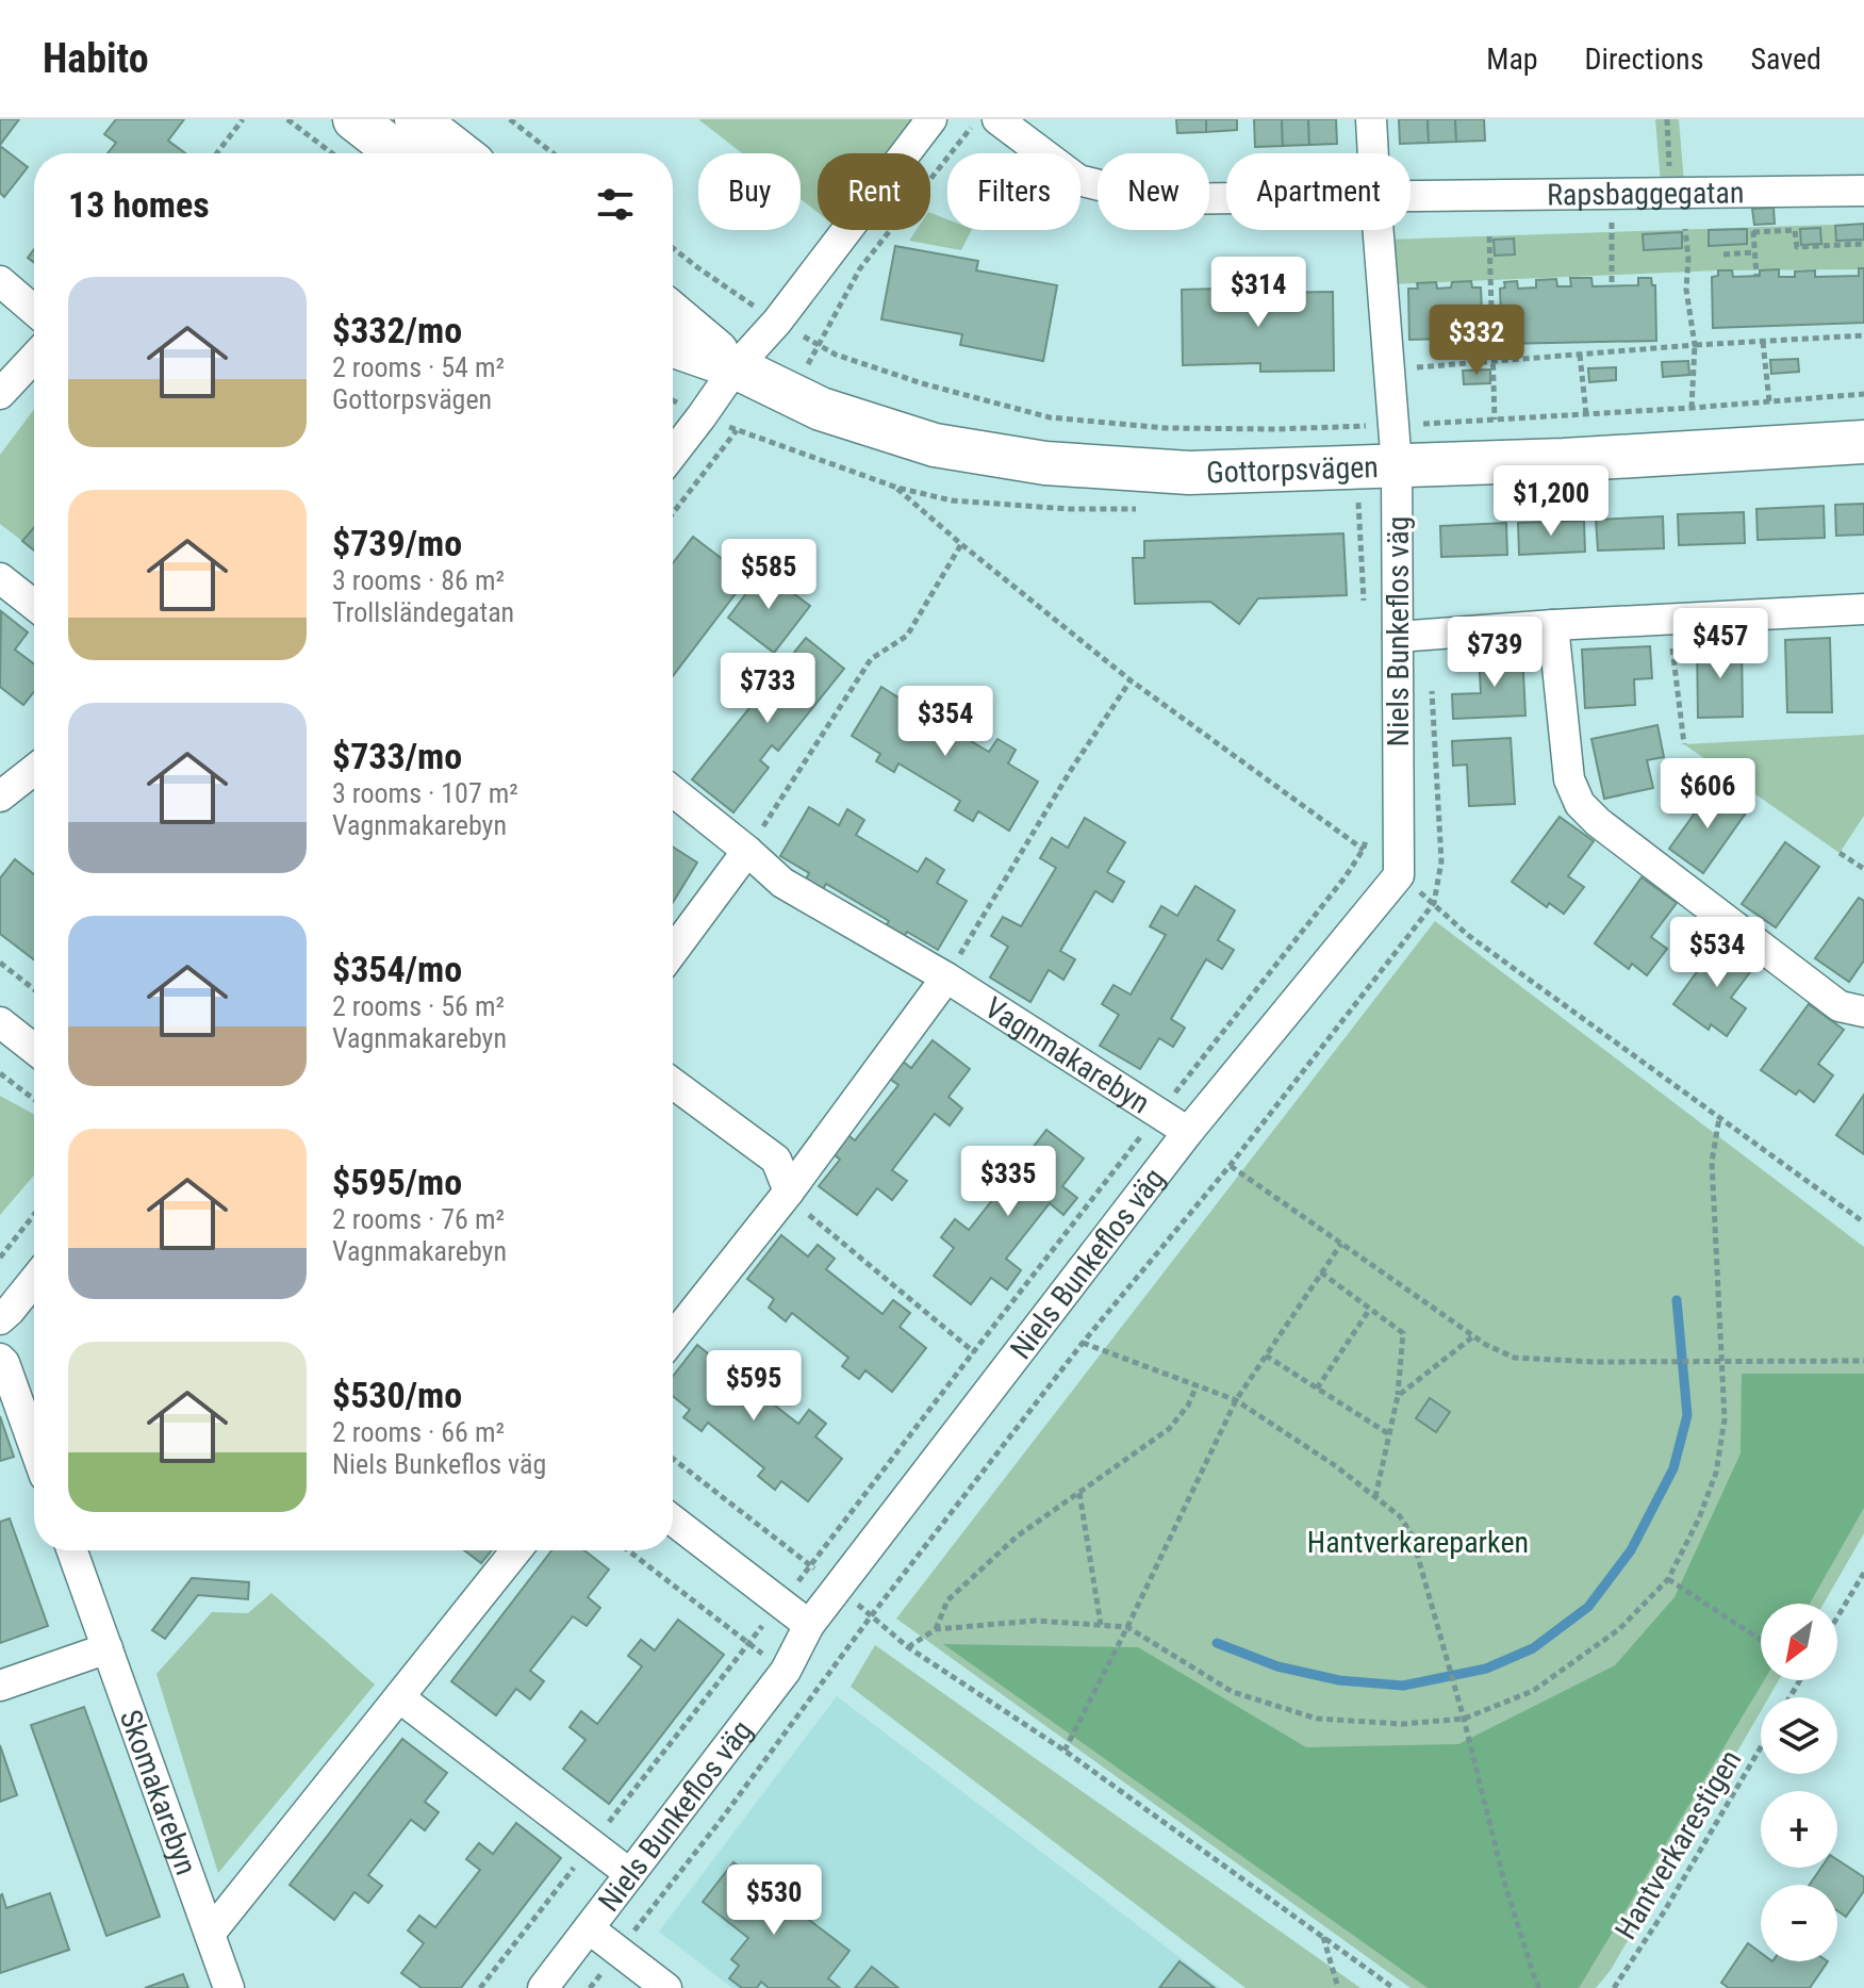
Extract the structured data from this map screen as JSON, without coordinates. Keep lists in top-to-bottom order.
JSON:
{
  "streets": {
    "street": [
      "Rapsbaggegatan",
      "Gottorpsvägen",
      "Niels Bunkeflos väg",
      "Vagnmakarebyn",
      "Skomakarebyn"
    ],
    "path": ["Hantverkarestigen"]
  },
  "crossings": [
    ["Gottorpsvägen", "Niels Bunkeflos väg"],
    ["Niels Bunkeflos väg", "Vagnmakarebyn"]
  ],
  "parks": ["Hantverkareparken"],
  "north": "bottom left",
  "page": {
    "header": "Habito",
    "nav": ["Map", "Directions", "Saved"],
    "chip": [
      "Buy",
      "Rent",
      "Filters",
      "New",
      "Apartment"
    ],
    "heading": "13 homes",
    "list": [
      {
        "name": "$332/mo",
        "note": "2 rooms · 54 m² · Gottorpsvägen"
      },
      {
        "name": "$739/mo",
        "note": "3 rooms · 86 m² · Trollsländegatan"
      },
      {
        "name": "$733/mo",
        "note": "3 rooms · 107 m² · Vagnmakarebyn"
      },
      {
        "name": "$354/mo",
        "note": "2 rooms · 56 m² · Vagnmakarebyn"
      },
      {
        "name": "$595/mo",
        "note": "2 rooms · 76 m² · Vagnmakarebyn"
      },
      {
        "name": "$530/mo",
        "note": "2 rooms · 66 m² · Niels Bunkeflos väg"
      }
    ],
    "price": [
      "$314",
      "$332",
      "$1,200",
      "$585",
      "$457",
      "$739",
      "$733",
      "$354",
      "$606",
      "$534",
      "$335",
      "$595",
      "$530"
    ],
    "map_buttons": ["+", "−"]
  }
}
